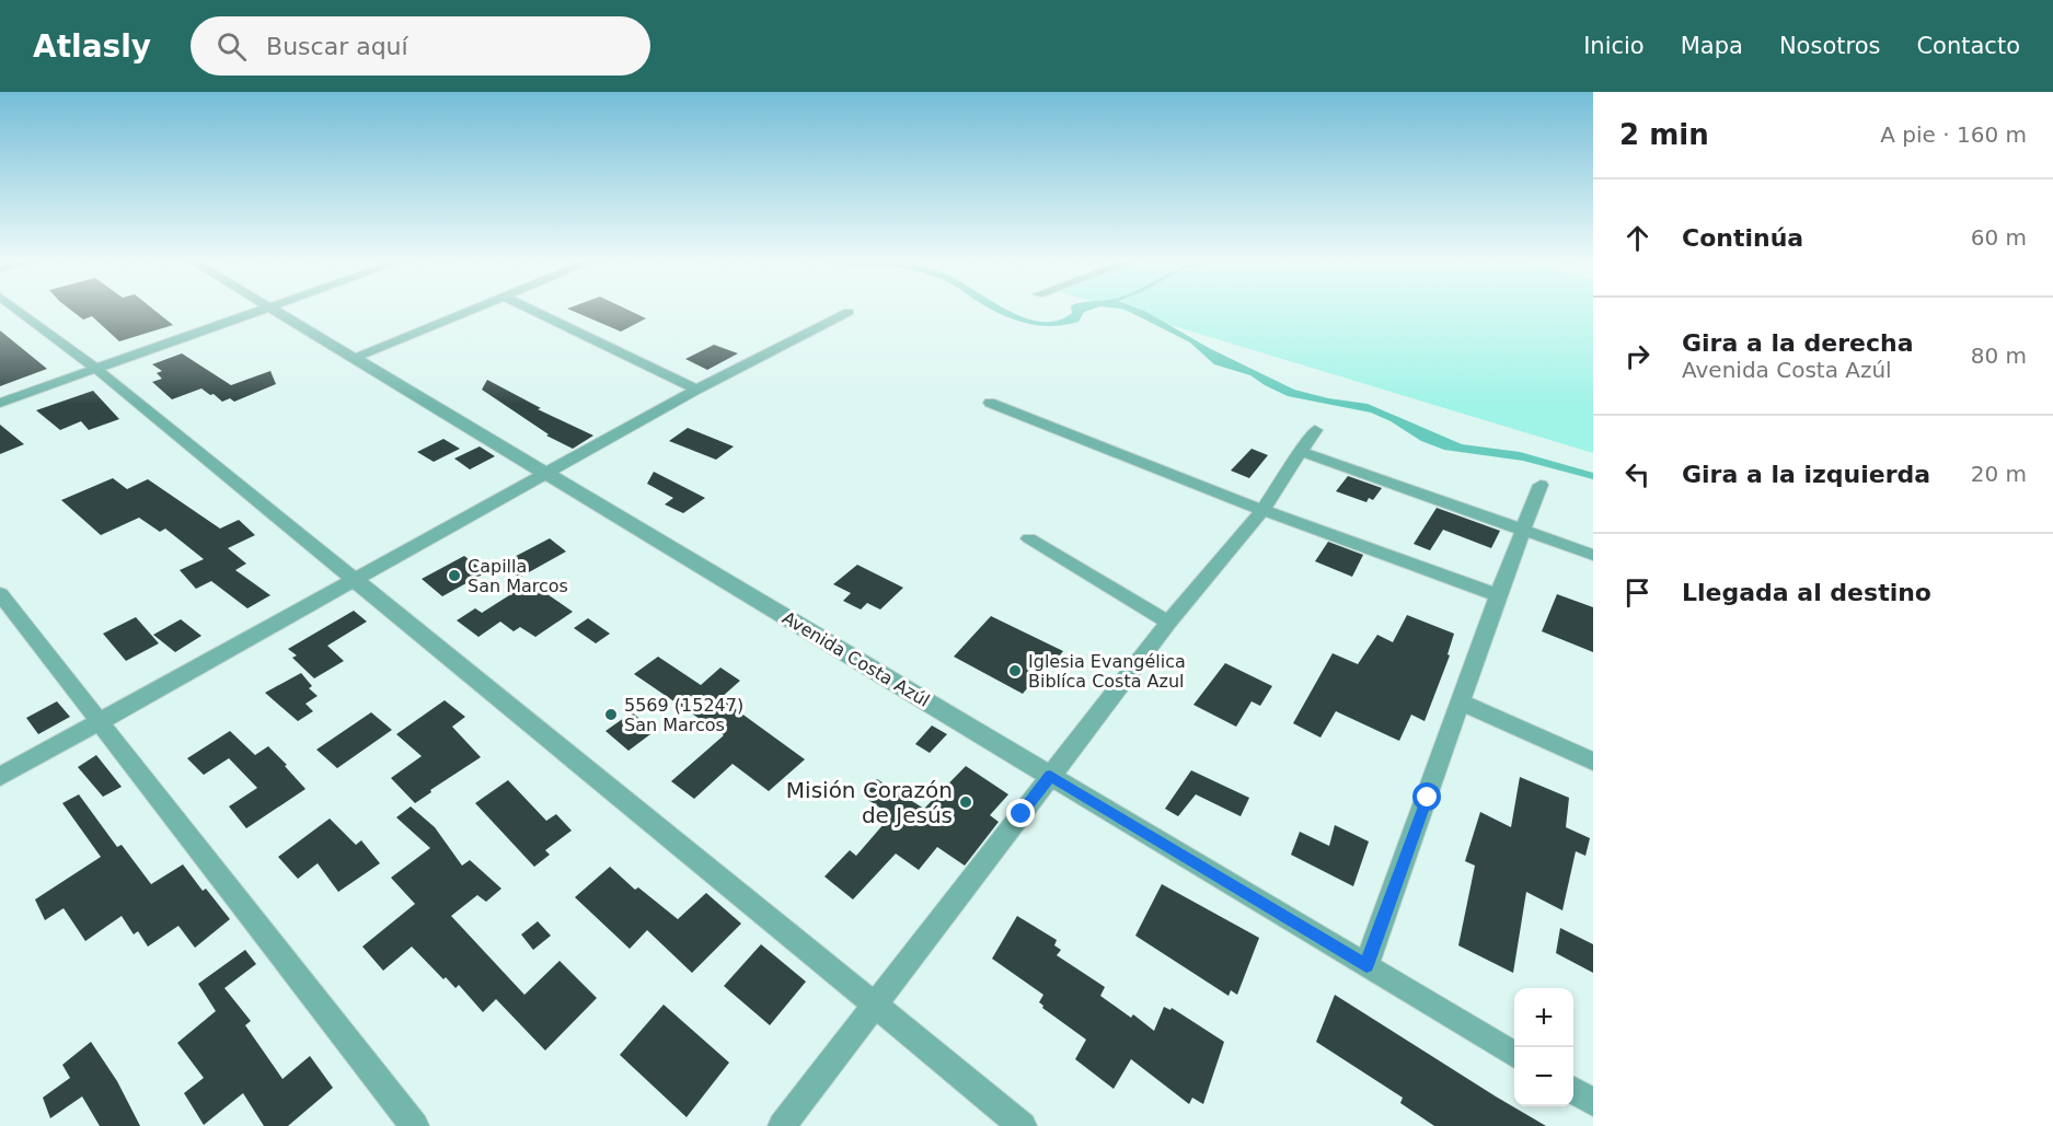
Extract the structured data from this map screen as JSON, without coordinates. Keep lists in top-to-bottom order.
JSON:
{
  "streets": {
    "street": ["Avenida Costa Azúl"]
  },
  "places": [
    "Capilla San Marcos",
    "Iglesia Evangélica Biblíca Costa Azul",
    "5569 (15247) San Marcos",
    "Misión Corazón de Jesús"
  ],
  "page": {
    "header": "Atlasly",
    "search": "Buscar aquí",
    "nav": [
      "Inicio",
      "Mapa",
      "Nosotros",
      "Contacto"
    ],
    "heading": ["2 min", "A pie · 160 m"],
    "list": [
      ["Continúa", "60 m"],
      ["Gira a la derecha", "Avenida Costa Azúl", "80 m"],
      ["Gira a la izquierda", "20 m"],
      "Llegada al destino"
    ],
    "map_buttons": ["+", "−"]
  }
}
